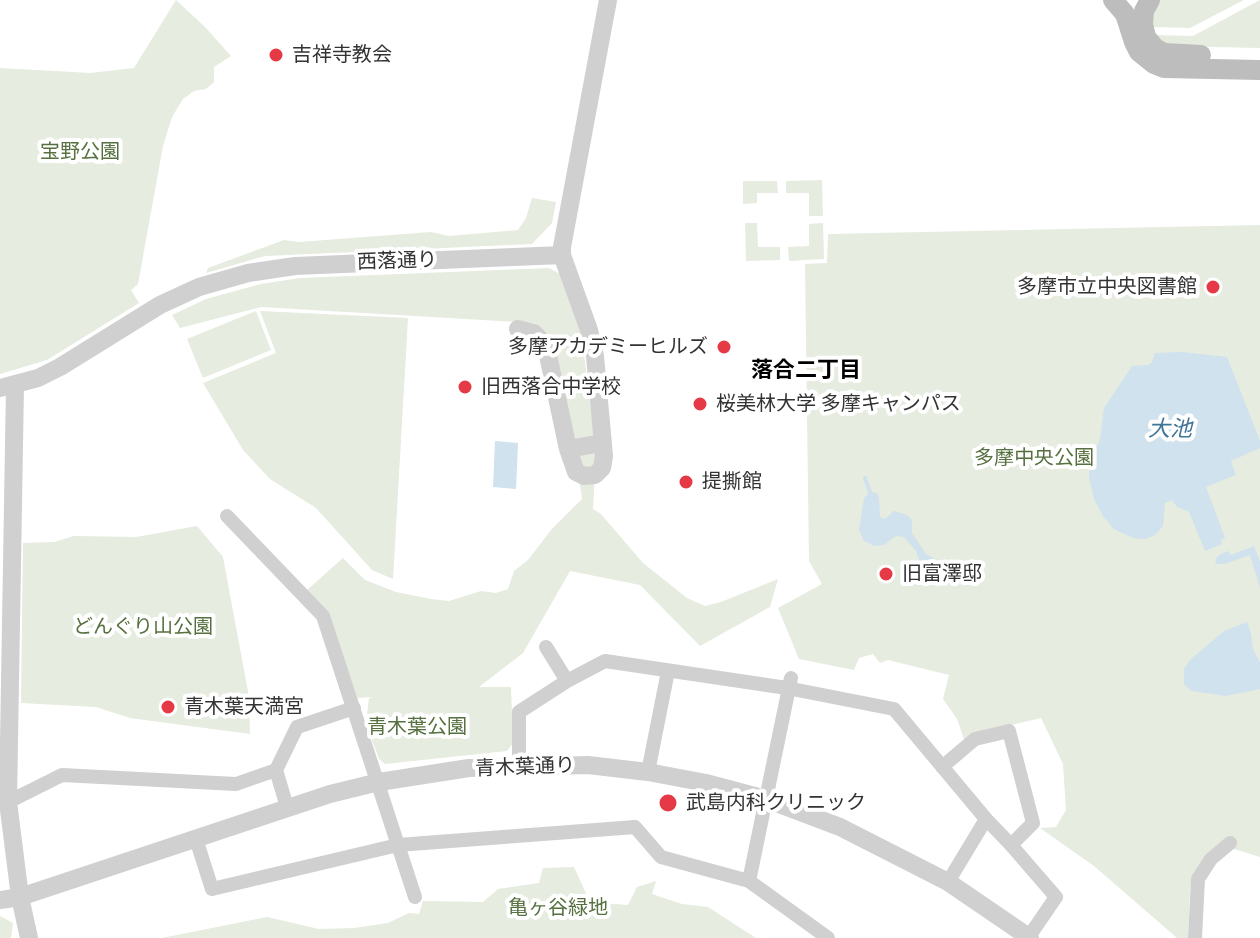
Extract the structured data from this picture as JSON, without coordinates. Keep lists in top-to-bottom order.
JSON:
{
  "streets": {
    "street": ["西落通り", "青木葉通り"]
  },
  "districts": ["落合二丁目"],
  "water": ["大池"],
  "parks": [
    "宝野公園",
    "多摩中央公園",
    "どんぐり山公園",
    "青木葉公園",
    "亀ヶ谷緑地"
  ],
  "places": [
    "吉祥寺教会",
    "多摩市立中央図書館",
    "多摩アカデミーヒルズ",
    "旧西落合中学校",
    "桜美林大学 多摩キャンパス",
    "提撕館",
    "旧富澤邸",
    "青木葉天満宮",
    "武島内科クリニック"
  ]
}
